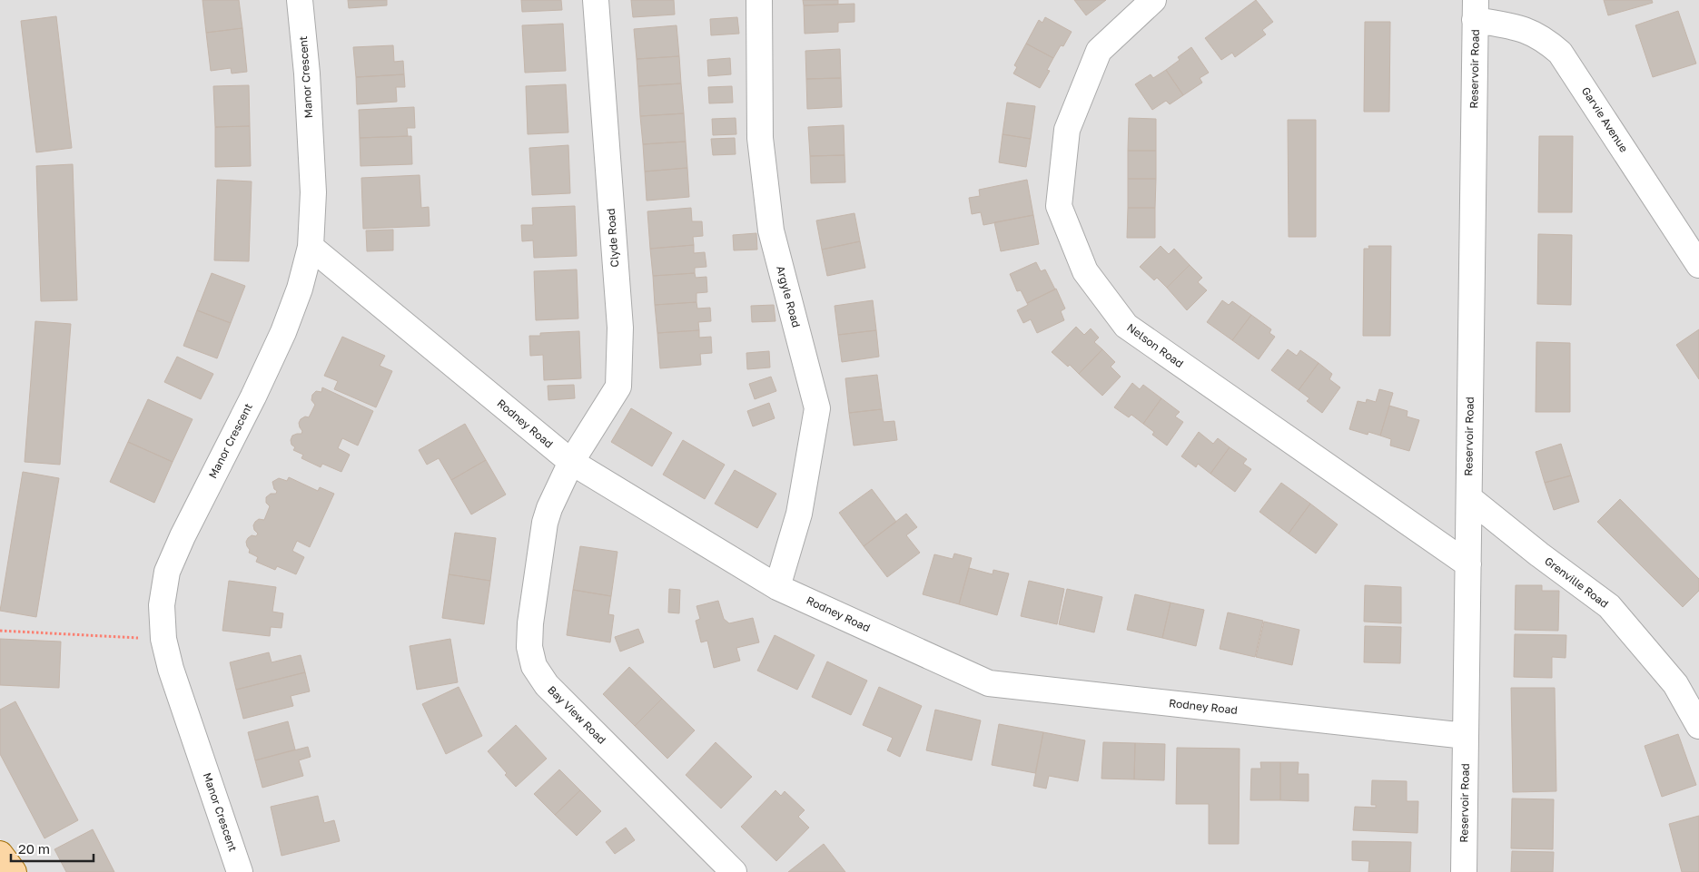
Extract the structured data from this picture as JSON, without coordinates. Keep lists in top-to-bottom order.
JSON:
{
  "streets": {
    "street": [
      "Reservoir Road",
      "Manor Crescent",
      "Garvie Avenue",
      "Clyde Road",
      "Argyle Road",
      "Nelson Road",
      "Rodney Road",
      "Grenville Road",
      "Bay View Road"
    ]
  },
  "crossings": [
    ["Reservoir Road", "Garvie Avenue"],
    ["Reservoir Road", "Nelson Road"],
    ["Reservoir Road", "Rodney Road"],
    ["Reservoir Road", "Grenville Road"],
    ["Manor Crescent", "Rodney Road"],
    ["Clyde Road", "Rodney Road"],
    ["Clyde Road", "Bay View Road"],
    ["Argyle Road", "Rodney Road"],
    ["Rodney Road", "Bay View Road"]
  ],
  "scale_bar": "20 m"
}
